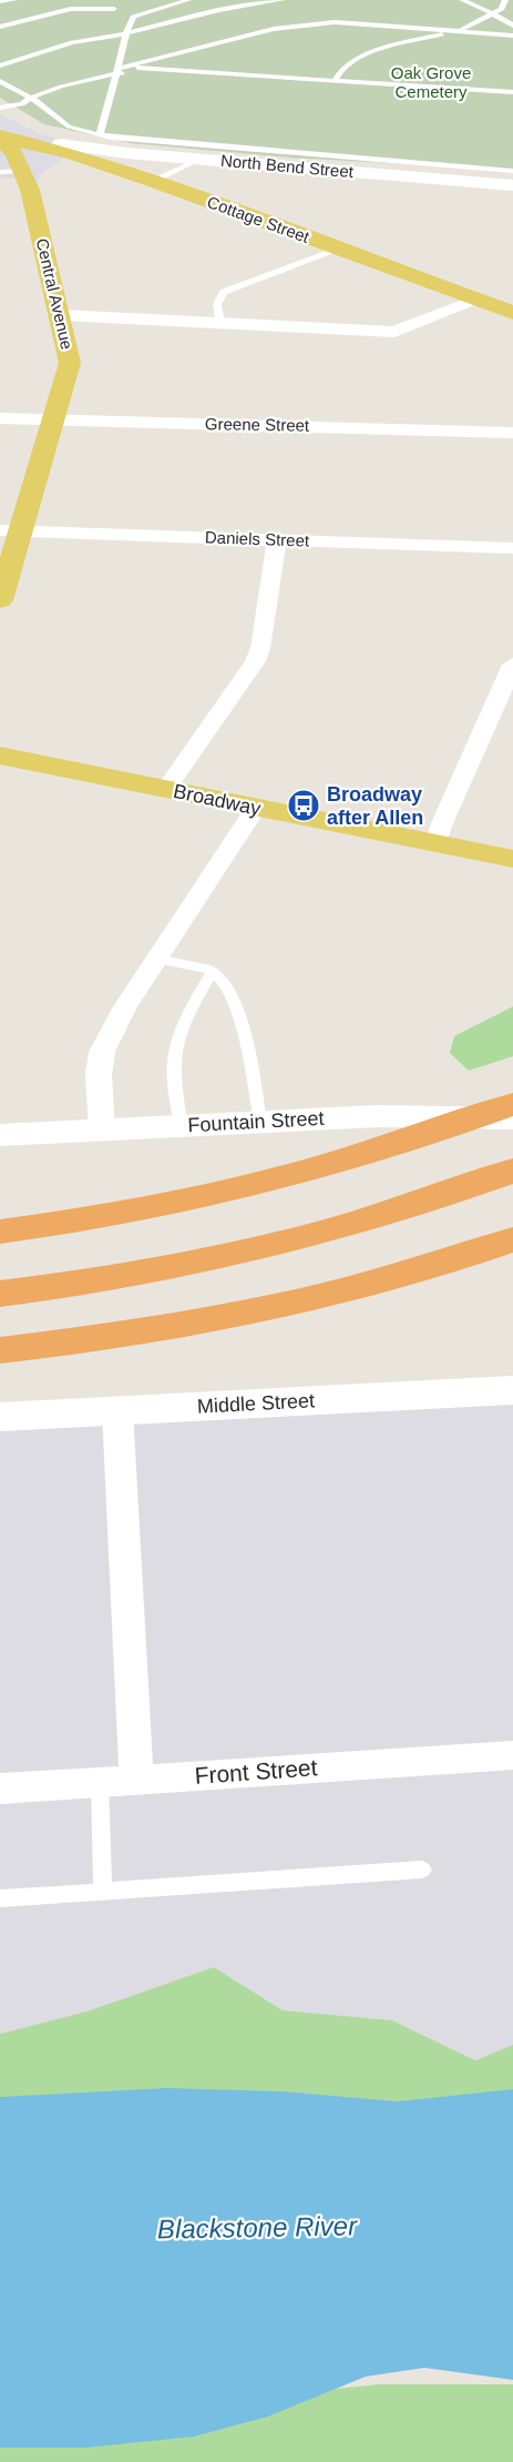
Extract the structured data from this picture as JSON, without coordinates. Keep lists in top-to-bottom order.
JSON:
{
  "streets": {
    "main road": ["Cottage Street", "Central Avenue", "Broadway"],
    "street": [
      "North Bend Street",
      "Greene Street",
      "Daniels Street",
      "Fountain Street",
      "Middle Street",
      "Front Street"
    ]
  },
  "crossings": [
    ["North Bend Street", "Cottage Street"],
    ["Cottage Street", "Central Avenue"],
    ["Central Avenue", "Greene Street"],
    ["Central Avenue", "Daniels Street"]
  ],
  "water": ["Blackstone River"],
  "parks": ["Oak Grove Cemetery"],
  "places": {
    "bus stop": ["Broadway after Allen"]
  }
}
